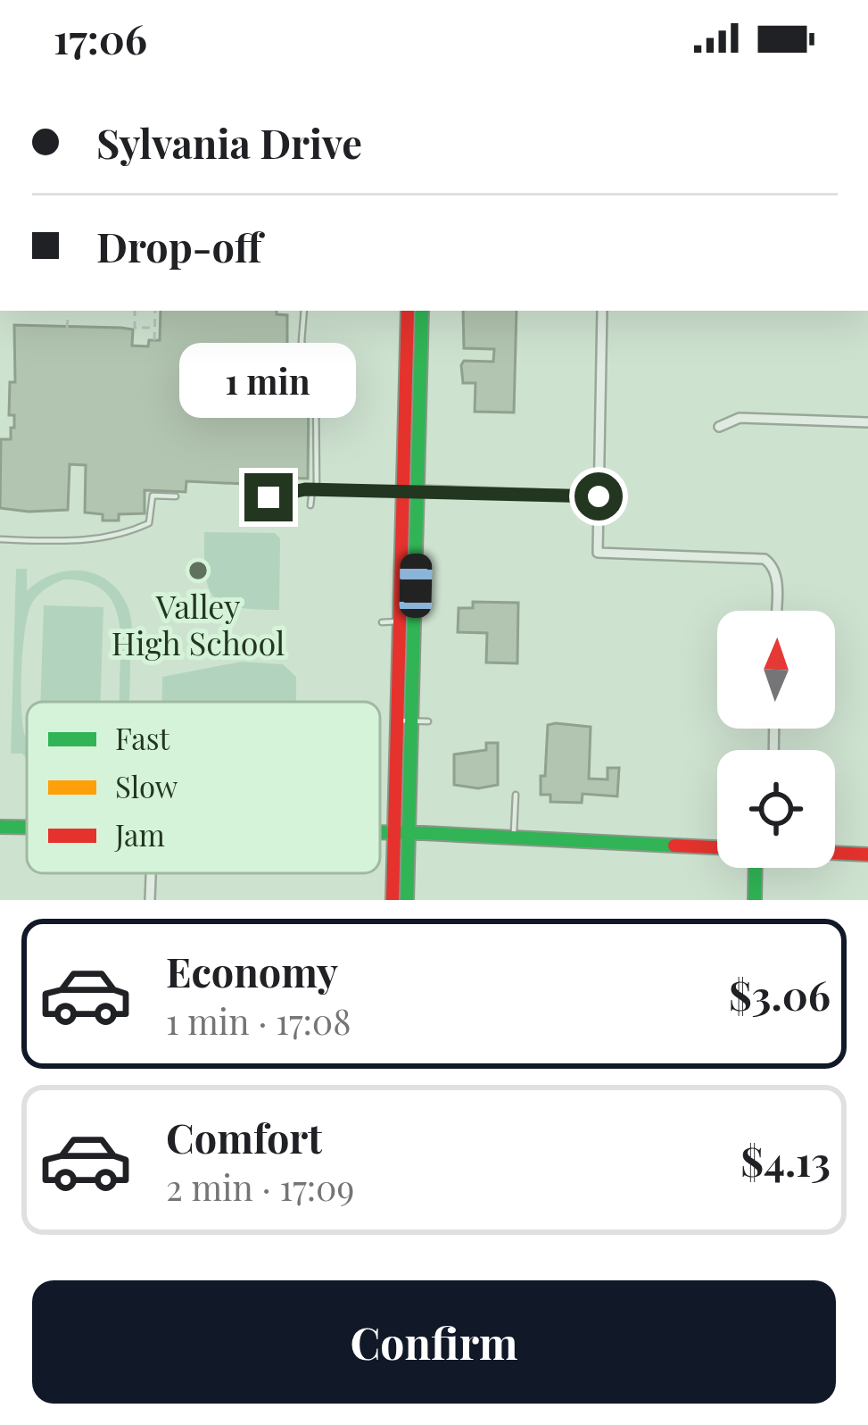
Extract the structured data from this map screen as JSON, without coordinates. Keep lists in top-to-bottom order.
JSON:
{
  "places": ["Valley High School"],
  "legend": ["Fast", "Slow", "Jam"],
  "north": "top",
  "page": {
    "status": "17:06",
    "banner": ["Sylvania Drive", "Drop-off"],
    "bubble": "1 min",
    "list": [
      {
        "name": "Economy",
        "note": "1 min · 17:08",
        "value": "$3.06"
      },
      {
        "name": "Comfort",
        "note": "2 min · 17:09",
        "value": "$4.13"
      }
    ],
    "buttons": "Confirm"
  }
}
